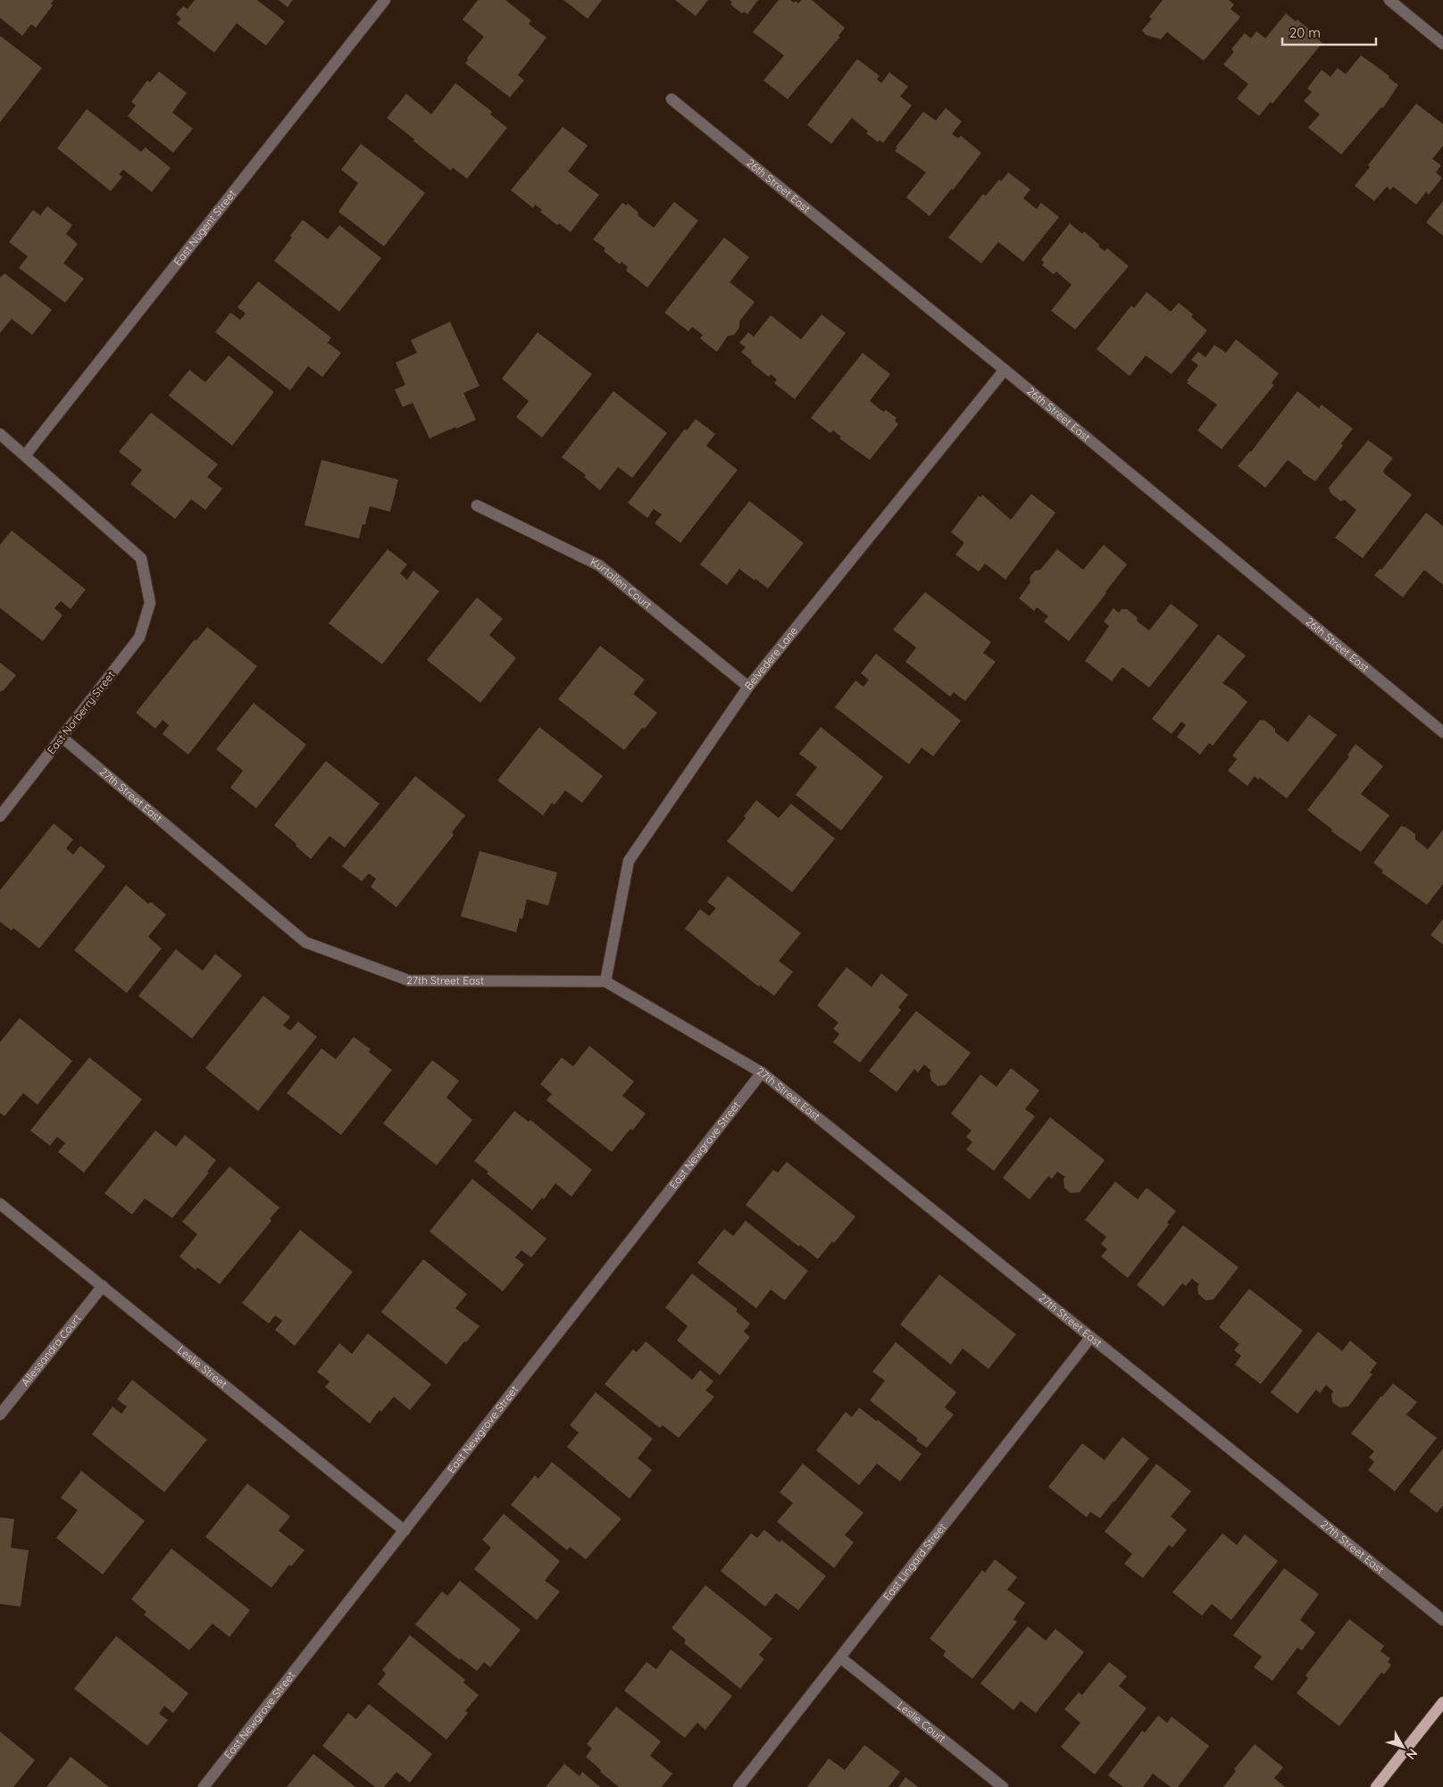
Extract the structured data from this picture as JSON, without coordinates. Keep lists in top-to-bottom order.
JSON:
{
  "streets": {
    "street": [
      "26th Street East",
      "East Nugent Street",
      "Kurtallen Court",
      "Belvedere Lane",
      "East Norberry Street",
      "27th Street East",
      "East Newgrove Street",
      "Allessandra Court",
      "Leslie Street",
      "East Lingard Street",
      "Leslie Court"
    ]
  },
  "crossings": [
    ["26th Street East", "Belvedere Lane"],
    ["East Nugent Street", "East Norberry Street"],
    ["Kurtallen Court", "Belvedere Lane"],
    ["Belvedere Lane", "27th Street East"],
    ["East Norberry Street", "27th Street East"],
    ["27th Street East", "East Newgrove Street"],
    ["27th Street East", "East Lingard Street"],
    ["East Newgrove Street", "Leslie Street"],
    ["Allessandra Court", "Leslie Street"],
    ["East Lingard Street", "Leslie Court"]
  ],
  "scale_bar": "20 m",
  "north": "bottom right"
}
